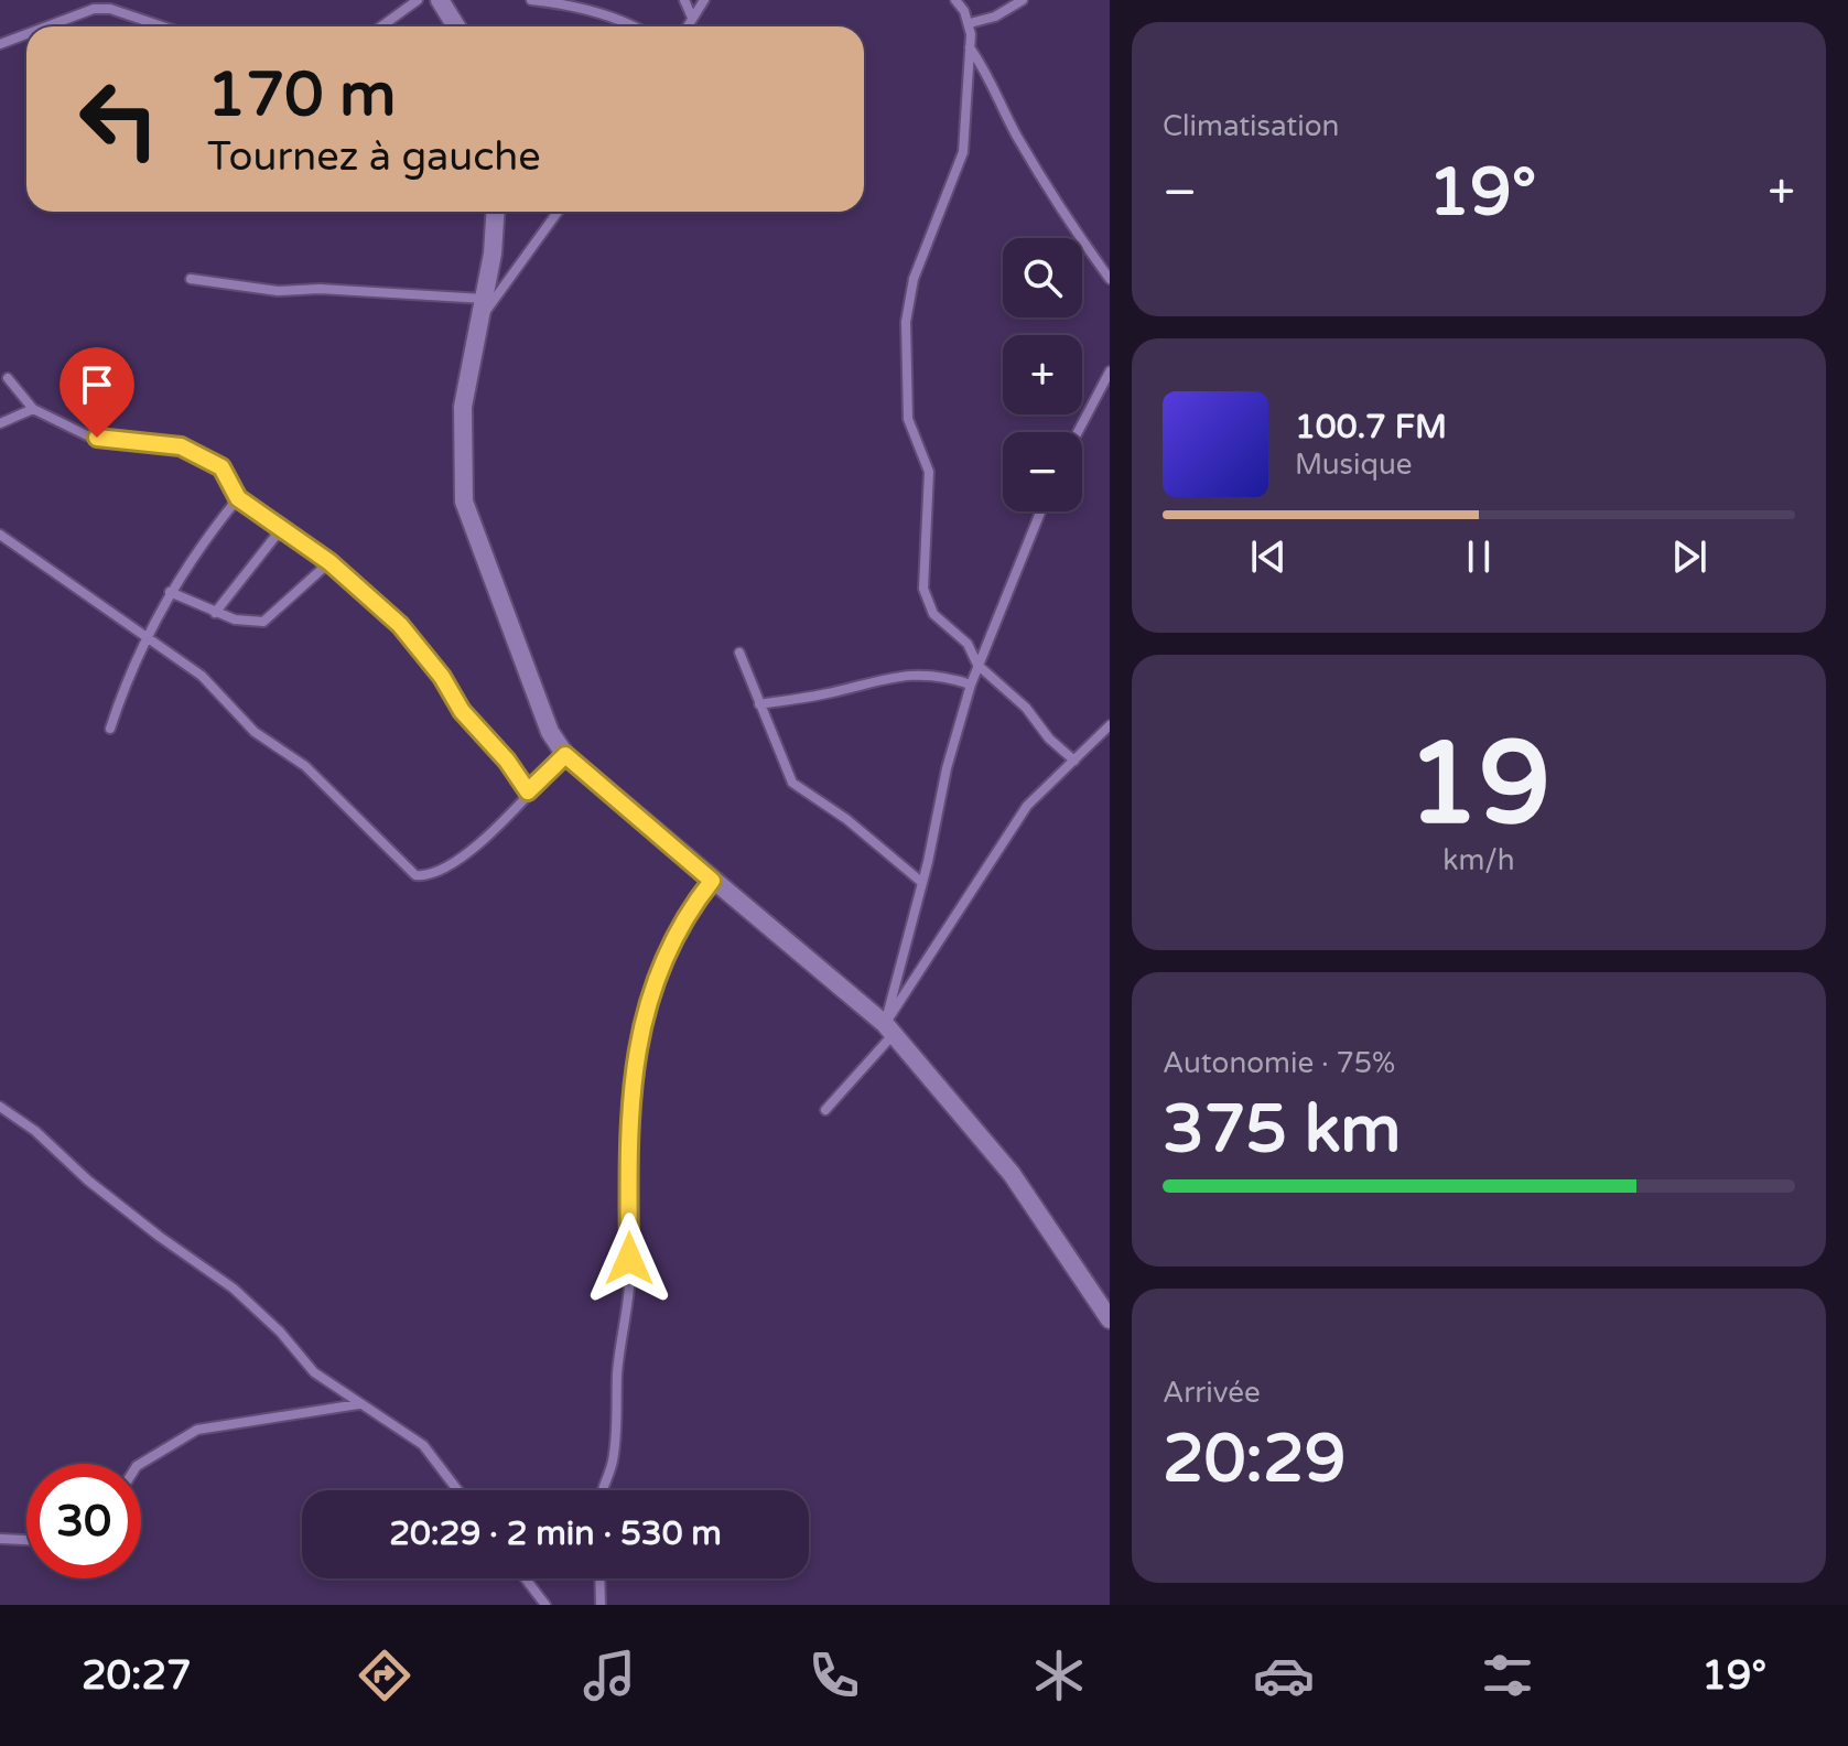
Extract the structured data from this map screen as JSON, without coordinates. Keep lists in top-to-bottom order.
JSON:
{
  "page": {
    "tile": [
      "Climatisation",
      ["19", "km/h"],
      ["Autonomie · 75%", "375 km"],
      ["Arrivée", "20:29"]
    ],
    "turn": ["170 m", "Tournez à gauche"],
    "heat": ["−", "19°", "+"],
    "map_buttons": ["+", "−"],
    "song": ["100.7 FM", "Musique"],
    "limit": "30",
    "trip": "20:29 · 2 min · 530 m",
    "tabs": ["20:27", "19°"]
  }
}
